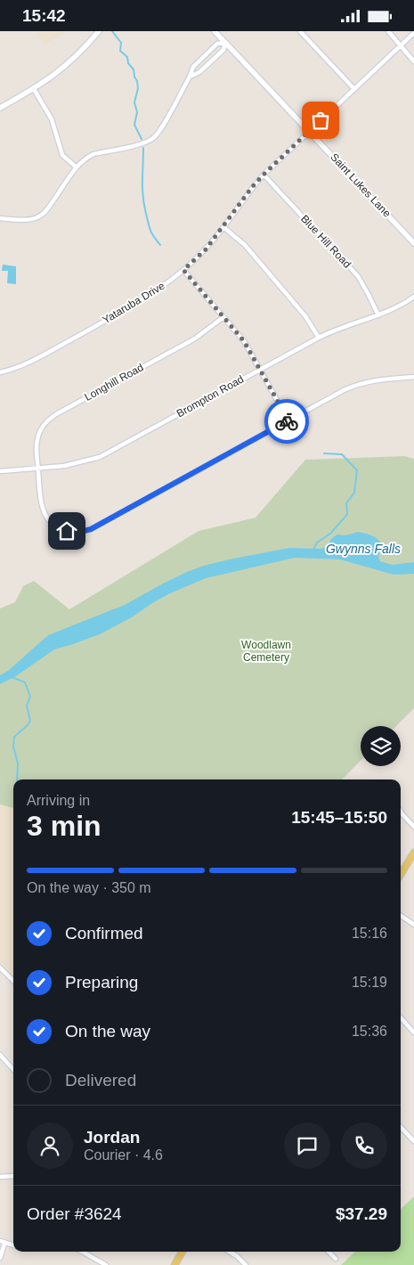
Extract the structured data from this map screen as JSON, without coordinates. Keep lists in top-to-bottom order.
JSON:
{
  "streets": {
    "street": [
      "Saint Lukes Lane",
      "Blue Hill Road",
      "Yataruba Drive",
      "Longhill Road",
      "Brompton Road"
    ]
  },
  "crossings": [
    ["Saint Lukes Lane", "Yataruba Drive"],
    ["Blue Hill Road", "Yataruba Drive"],
    ["Blue Hill Road", "Brompton Road"],
    ["Longhill Road", "Brompton Road"]
  ],
  "water": ["Gwynns Falls"],
  "parks": ["Woodlawn Cemetery"],
  "page": {
    "status": "15:42",
    "heading": ["3 min", "Arriving in", "15:45–15:50"],
    "panel": [
      "Jordan",
      "Courier · 4.6",
      "Order #3624",
      "$37.29"
    ],
    "bar": "On the way · 350 m",
    "list": [
      ["Confirmed", "15:16"],
      ["Preparing", "15:19"],
      ["On the way", "15:36"],
      "Delivered"
    ]
  }
}
